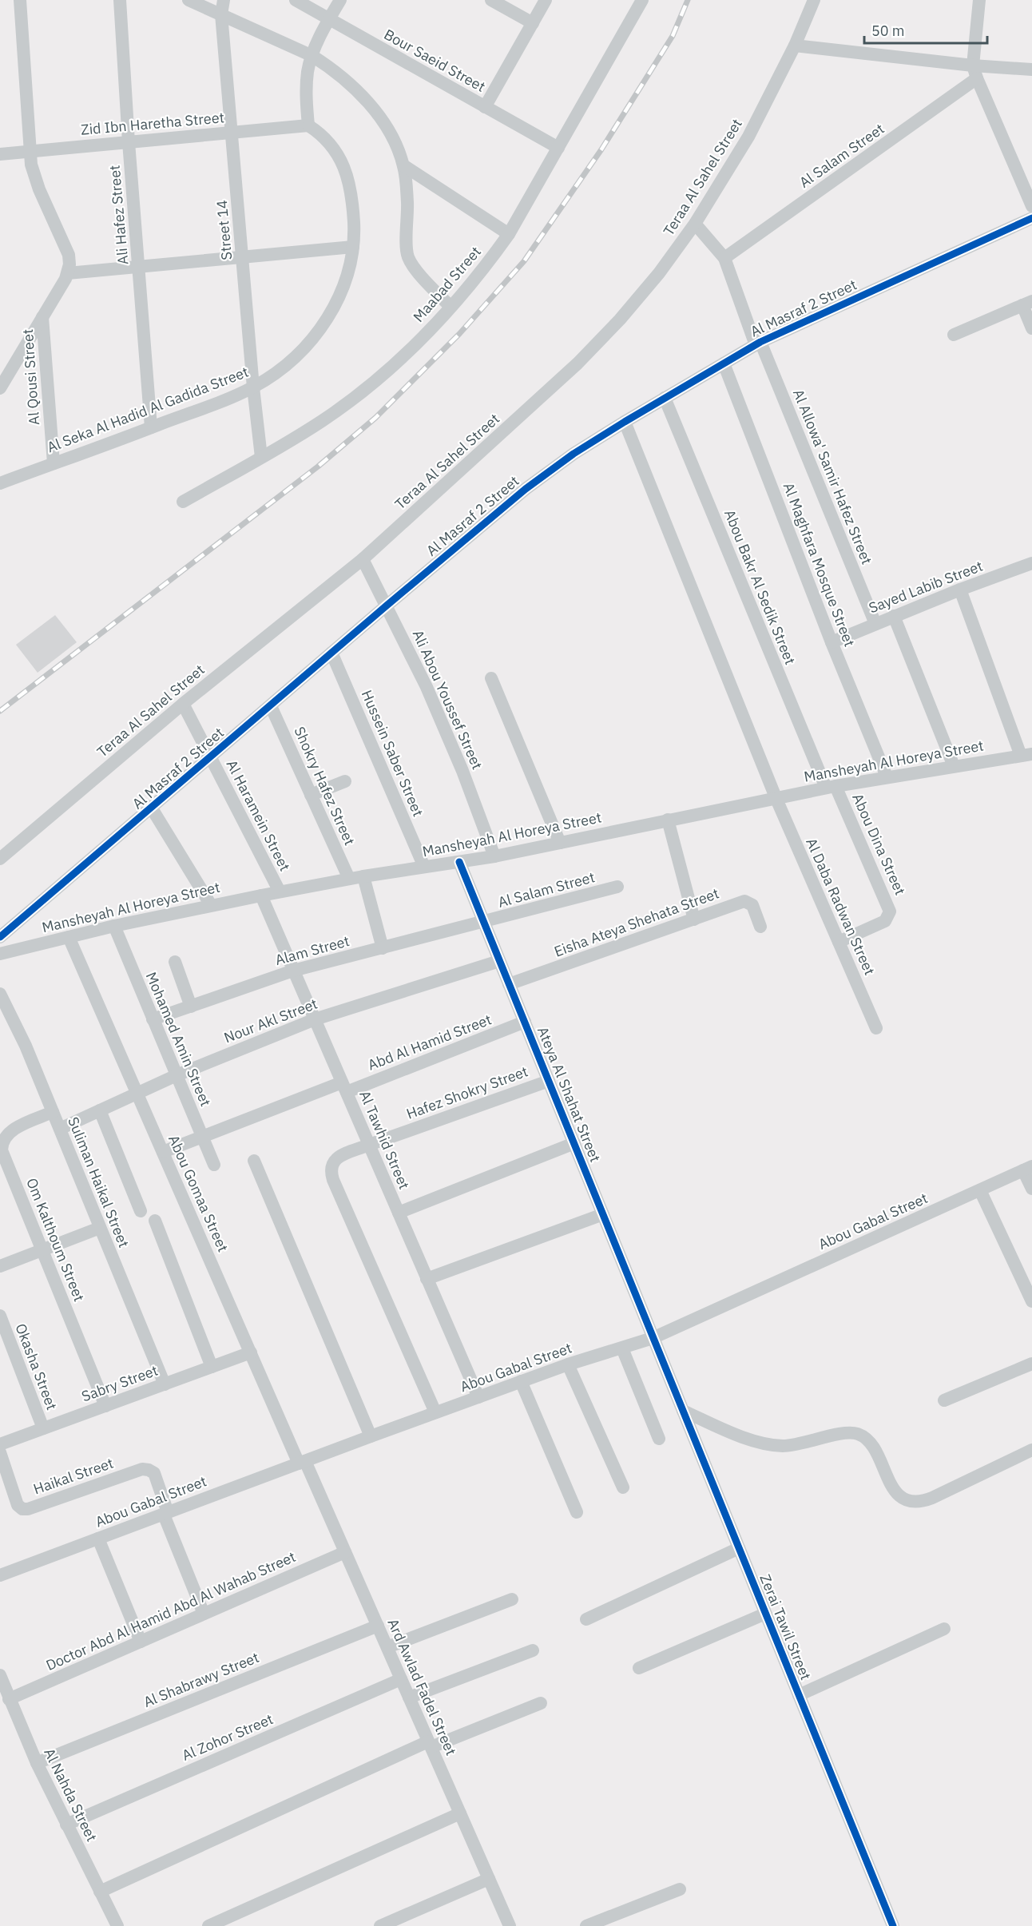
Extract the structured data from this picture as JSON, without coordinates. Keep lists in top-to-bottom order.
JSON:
{
  "streets": {
    "street": [
      "Bour Saeid Street",
      "Zid Ibn Haretha Street",
      "Al Salam Street",
      "Teraa Al Sahel Street",
      "Ali Hafez Street",
      "Street 14",
      "Maabad Street",
      "Al Masraf 2 Street",
      "Al Qousi Street",
      "Al Seka Al Hadid Al Gadida Street",
      "Al Allowa' Samir Hafez Street",
      "Al Maghfara Mosque Street",
      "Abou Bakr Al Sedik Street",
      "Sayed Labib Street",
      "Ali Abou Youssef Street",
      "Hussein Saber Street",
      "Mansheyah Al Horeya Street",
      "Shokry Hafez Street",
      "Al Haramein Street",
      "Abou Dina Street",
      "Al Daba Radwan Street",
      "Eisha Ateya Shehata Street",
      "Alam Street",
      "Nour Akl Street",
      "Mohamed Amin Street",
      "Abd Al Hamid Street",
      "Hafez Shokry Street",
      "Ateya Al Shahat Street",
      "Al Tawhid Street",
      "Suliman Haikal Street",
      "Abou Gomaa Street",
      "Abou Gabal Street",
      "Om Kalthoum Street",
      "Okasha Street",
      "Sabry Street",
      "Haikal Street",
      "Doctor Abd Al Hamid Abd Al Wahab Street",
      "Zerai Tawil Street",
      "Al Shabrawy Street",
      "Ard Awlad Fadel Street",
      "Al Zohor Street",
      "Al Nahda Street"
    ]
  },
  "crossings": [
    ["Bour Saeid Street", "Maabad Street"],
    ["Zid Ibn Haretha Street", "Ali Hafez Street"],
    ["Zid Ibn Haretha Street", "Street 14"],
    ["Zid Ibn Haretha Street", "Al Seka Al Hadid Al Gadida Street"],
    ["Al Salam Street", "Al Allowa' Samir Hafez Street"],
    ["Al Salam Street", "Alam Street"],
    ["Al Salam Street", "Ateya Al Shahat Street"],
    ["Teraa Al Sahel Street", "Ali Abou Youssef Street"],
    ["Teraa Al Sahel Street", "Al Haramein Street"],
    ["Ali Hafez Street", "Al Seka Al Hadid Al Gadida Street"],
    ["Street 14", "Maabad Street"],
    ["Street 14", "Al Seka Al Hadid Al Gadida Street"],
    ["Al Masraf 2 Street", "Al Allowa' Samir Hafez Street"],
    ["Al Masraf 2 Street", "Al Maghfara Mosque Street"],
    ["Al Masraf 2 Street", "Abou Bakr Al Sedik Street"],
    ["Al Masraf 2 Street", "Ali Abou Youssef Street"],
    ["Al Masraf 2 Street", "Hussein Saber Street"],
    ["Al Masraf 2 Street", "Shokry Hafez Street"],
    ["Al Masraf 2 Street", "Al Haramein Street"],
    ["Al Masraf 2 Street", "Al Daba Radwan Street"],
    ["Al Qousi Street", "Al Seka Al Hadid Al Gadida Street"],
    ["Al Allowa' Samir Hafez Street", "Sayed Labib Street"],
    ["Al Maghfara Mosque Street", "Sayed Labib Street"],
    ["Al Maghfara Mosque Street", "Mansheyah Al Horeya Street"],
    ["Abou Bakr Al Sedik Street", "Mansheyah Al Horeya Street"],
    ["Abou Bakr Al Sedik Street", "Abou Dina Street"],
    ["Ali Abou Youssef Street", "Mansheyah Al Horeya Street"],
    ["Hussein Saber Street", "Mansheyah Al Horeya Street"],
    ["Mansheyah Al Horeya Street", "Shokry Hafez Street"],
    ["Mansheyah Al Horeya Street", "Al Haramein Street"],
    ["Mansheyah Al Horeya Street", "Abou Dina Street"],
    ["Mansheyah Al Horeya Street", "Al Daba Radwan Street"],
    ["Mansheyah Al Horeya Street", "Mohamed Amin Street"],
    ["Mansheyah Al Horeya Street", "Ateya Al Shahat Street"],
    ["Mansheyah Al Horeya Street", "Al Tawhid Street"],
    ["Mansheyah Al Horeya Street", "Abou Gomaa Street"],
    ["Abou Dina Street", "Al Daba Radwan Street"],
    ["Eisha Ateya Shehata Street", "Ateya Al Shahat Street"],
    ["Alam Street", "Mohamed Amin Street"],
    ["Alam Street", "Ateya Al Shahat Street"],
    ["Alam Street", "Al Tawhid Street"],
    ["Nour Akl Street", "Mohamed Amin Street"],
    ["Nour Akl Street", "Ateya Al Shahat Street"],
    ["Nour Akl Street", "Al Tawhid Street"],
    ["Nour Akl Street", "Suliman Haikal Street"],
    ["Nour Akl Street", "Abou Gomaa Street"],
    ["Mohamed Amin Street", "Abd Al Hamid Street"],
    ["Abd Al Hamid Street", "Ateya Al Shahat Street"],
    ["Abd Al Hamid Street", "Al Tawhid Street"],
    ["Abd Al Hamid Street", "Abou Gomaa Street"],
    ["Hafez Shokry Street", "Ateya Al Shahat Street"],
    ["Hafez Shokry Street", "Al Tawhid Street"],
    ["Hafez Shokry Street", "Abou Gabal Street"],
    ["Ateya Al Shahat Street", "Abou Gabal Street"],
    ["Ateya Al Shahat Street", "Zerai Tawil Street"],
    ["Al Tawhid Street", "Abou Gabal Street"],
    ["Suliman Haikal Street", "Om Kalthoum Street"],
    ["Suliman Haikal Street", "Sabry Street"],
    ["Abou Gomaa Street", "Abou Gabal Street"],
    ["Abou Gomaa Street", "Sabry Street"],
    ["Abou Gomaa Street", "Ard Awlad Fadel Street"],
    ["Abou Gabal Street", "Haikal Street"],
    ["Abou Gabal Street", "Zerai Tawil Street"],
    ["Abou Gabal Street", "Ard Awlad Fadel Street"],
    ["Om Kalthoum Street", "Sabry Street"],
    ["Okasha Street", "Sabry Street"],
    ["Doctor Abd Al Hamid Abd Al Wahab Street", "Ard Awlad Fadel Street"],
    ["Doctor Abd Al Hamid Abd Al Wahab Street", "Al Nahda Street"],
    ["Al Shabrawy Street", "Ard Awlad Fadel Street"],
    ["Al Shabrawy Street", "Al Nahda Street"],
    ["Ard Awlad Fadel Street", "Al Zohor Street"],
    ["Al Zohor Street", "Al Nahda Street"]
  ],
  "scale_bar": "50 m"
}
